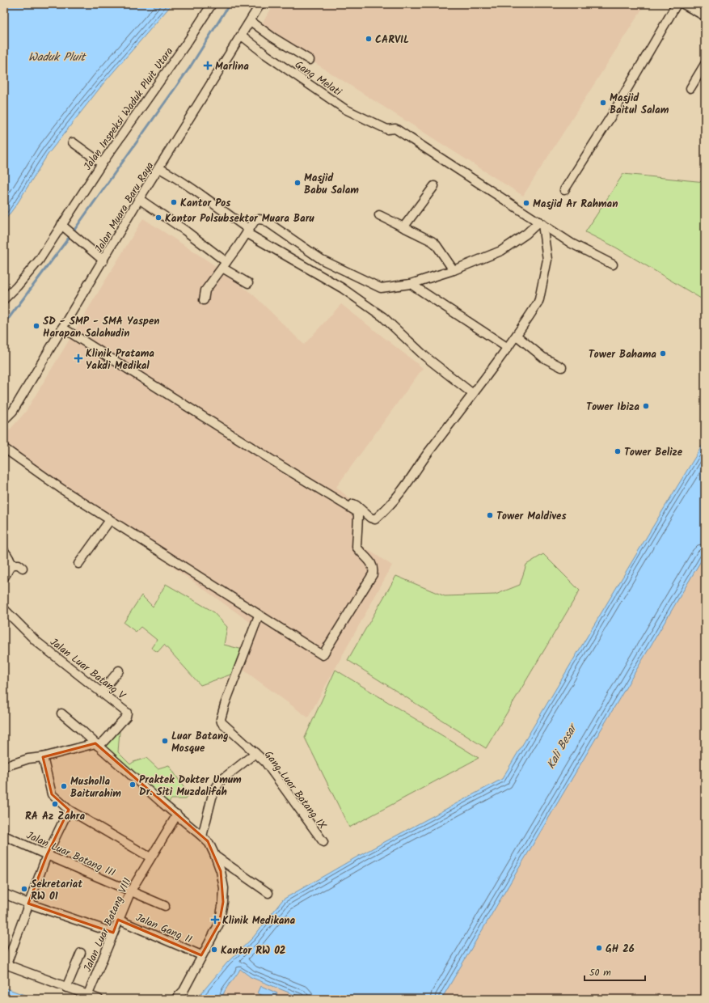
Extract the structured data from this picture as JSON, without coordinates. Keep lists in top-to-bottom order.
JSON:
{
  "streets": {
    "street": [
      "Gang Melati",
      "Jalan Inspeksi Waduk Pluit Utara",
      "Jalan Muara Baru Raya",
      "Jalan Luar Batang V",
      "Gang Luar Batang IX",
      "Jalan Luar Batang III",
      "Jalan Luar Batang VIII",
      "Jalan Gang II"
    ]
  },
  "crossings": [
    ["Gang Melati", "Jalan Muara Baru Raya"],
    ["Jalan Luar Batang III", "Jalan Luar Batang VIII"],
    ["Jalan Luar Batang VIII", "Jalan Gang II"]
  ],
  "water": ["Waduk Pluit", "Kali Besar"],
  "places": {
    "other": [
      "CARVIL",
      "Masjid Baitul Salam",
      "Masjid Babu Salam",
      "Kantor Pos",
      "Masjid Ar Rahman",
      "Kantor Polsubsektor Muara Baru",
      "SD - SMP - SMA Yaspen Harapan Salahudin",
      "Tower Bahama",
      "Tower Ibiza",
      "Tower Belize",
      "Tower Maldives",
      "Luar Batang Mosque",
      "Praktek Dokter Umum Dr. Siti Muzdalifah",
      "Musholla Baiturahim",
      "RA Az Zahra",
      "Sekretariat RW 01",
      "GH 26",
      "Kantor RW 02"
    ],
    "health": ["Marlina", "Klinik Pratama Yakdi Medikal", "Klinik Medikana"]
  },
  "scale_bar": "50 m"
}
